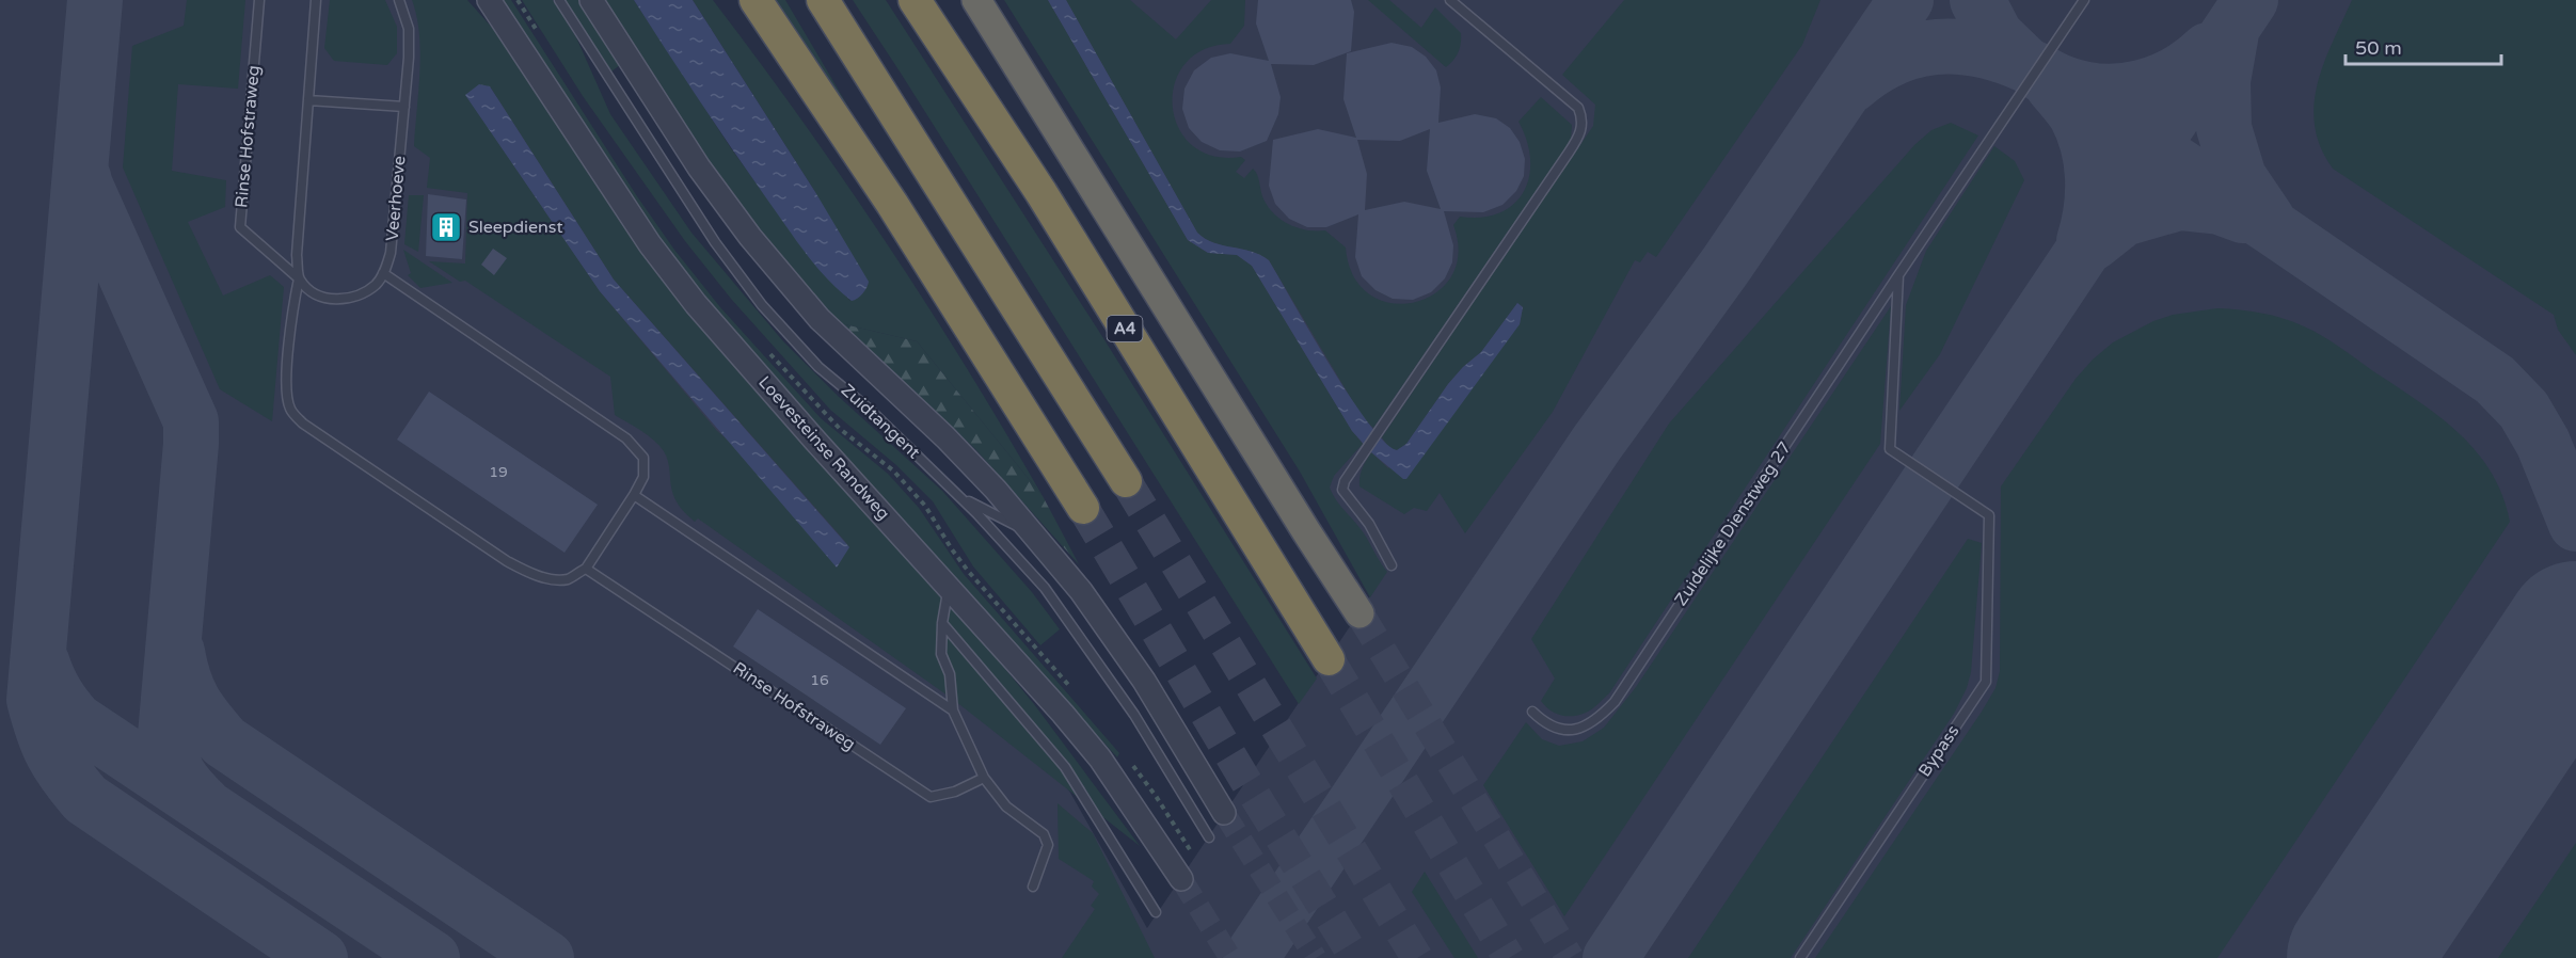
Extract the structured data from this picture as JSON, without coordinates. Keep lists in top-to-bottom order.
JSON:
{
  "streets": {
    "highway": ["A4"],
    "street": ["Loevesteinse Randweg"],
    "lane": [
      "Rinse Hofstraweg",
      "Veerhoeve",
      "Zuidtangent",
      "Zuidelijke Dienstweg 27",
      "Bypass"
    ]
  },
  "crossings": [
    ["Zuidelijke Dienstweg 27", "Bypass"]
  ],
  "places": {
    "building": ["Sleepdienst"]
  },
  "house_numbers": ["19", "16"],
  "scale_bar": "50 m"
}
